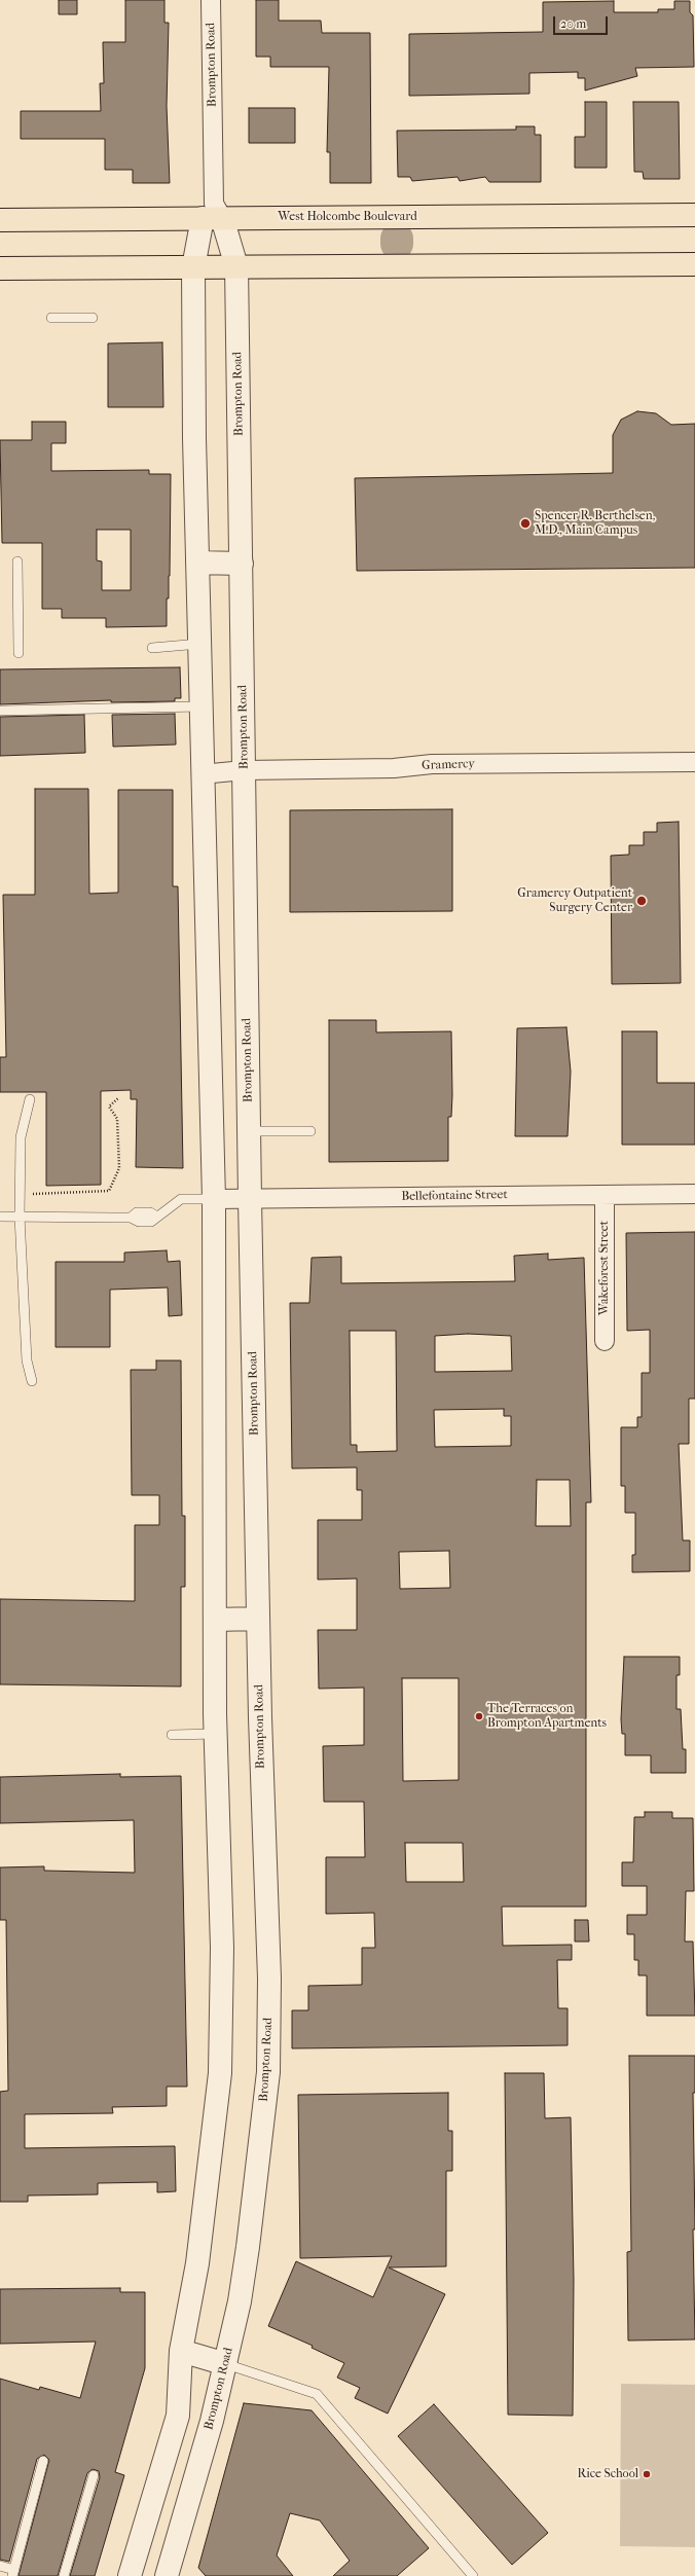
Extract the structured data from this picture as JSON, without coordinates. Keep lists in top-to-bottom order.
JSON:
{
  "streets": {
    "main road": ["West Holcombe Boulevard"],
    "street": [
      "Brompton Road",
      "Gramercy",
      "Bellefontaine Street",
      "Wakeforest Street"
    ]
  },
  "crossings": [
    ["Brompton Road", "West Holcombe Boulevard"],
    ["Brompton Road", "Gramercy"],
    ["Brompton Road", "Bellefontaine Street"],
    ["Bellefontaine Street", "Wakeforest Street"]
  ],
  "places": [
    "Spencer R. Berthelsen, M.D., Main Campus",
    "Gramercy Outpatient Surgery Center",
    "The Terraces on Brompton Apartments",
    "Rice School"
  ],
  "scale_bar": "20 m"
}
